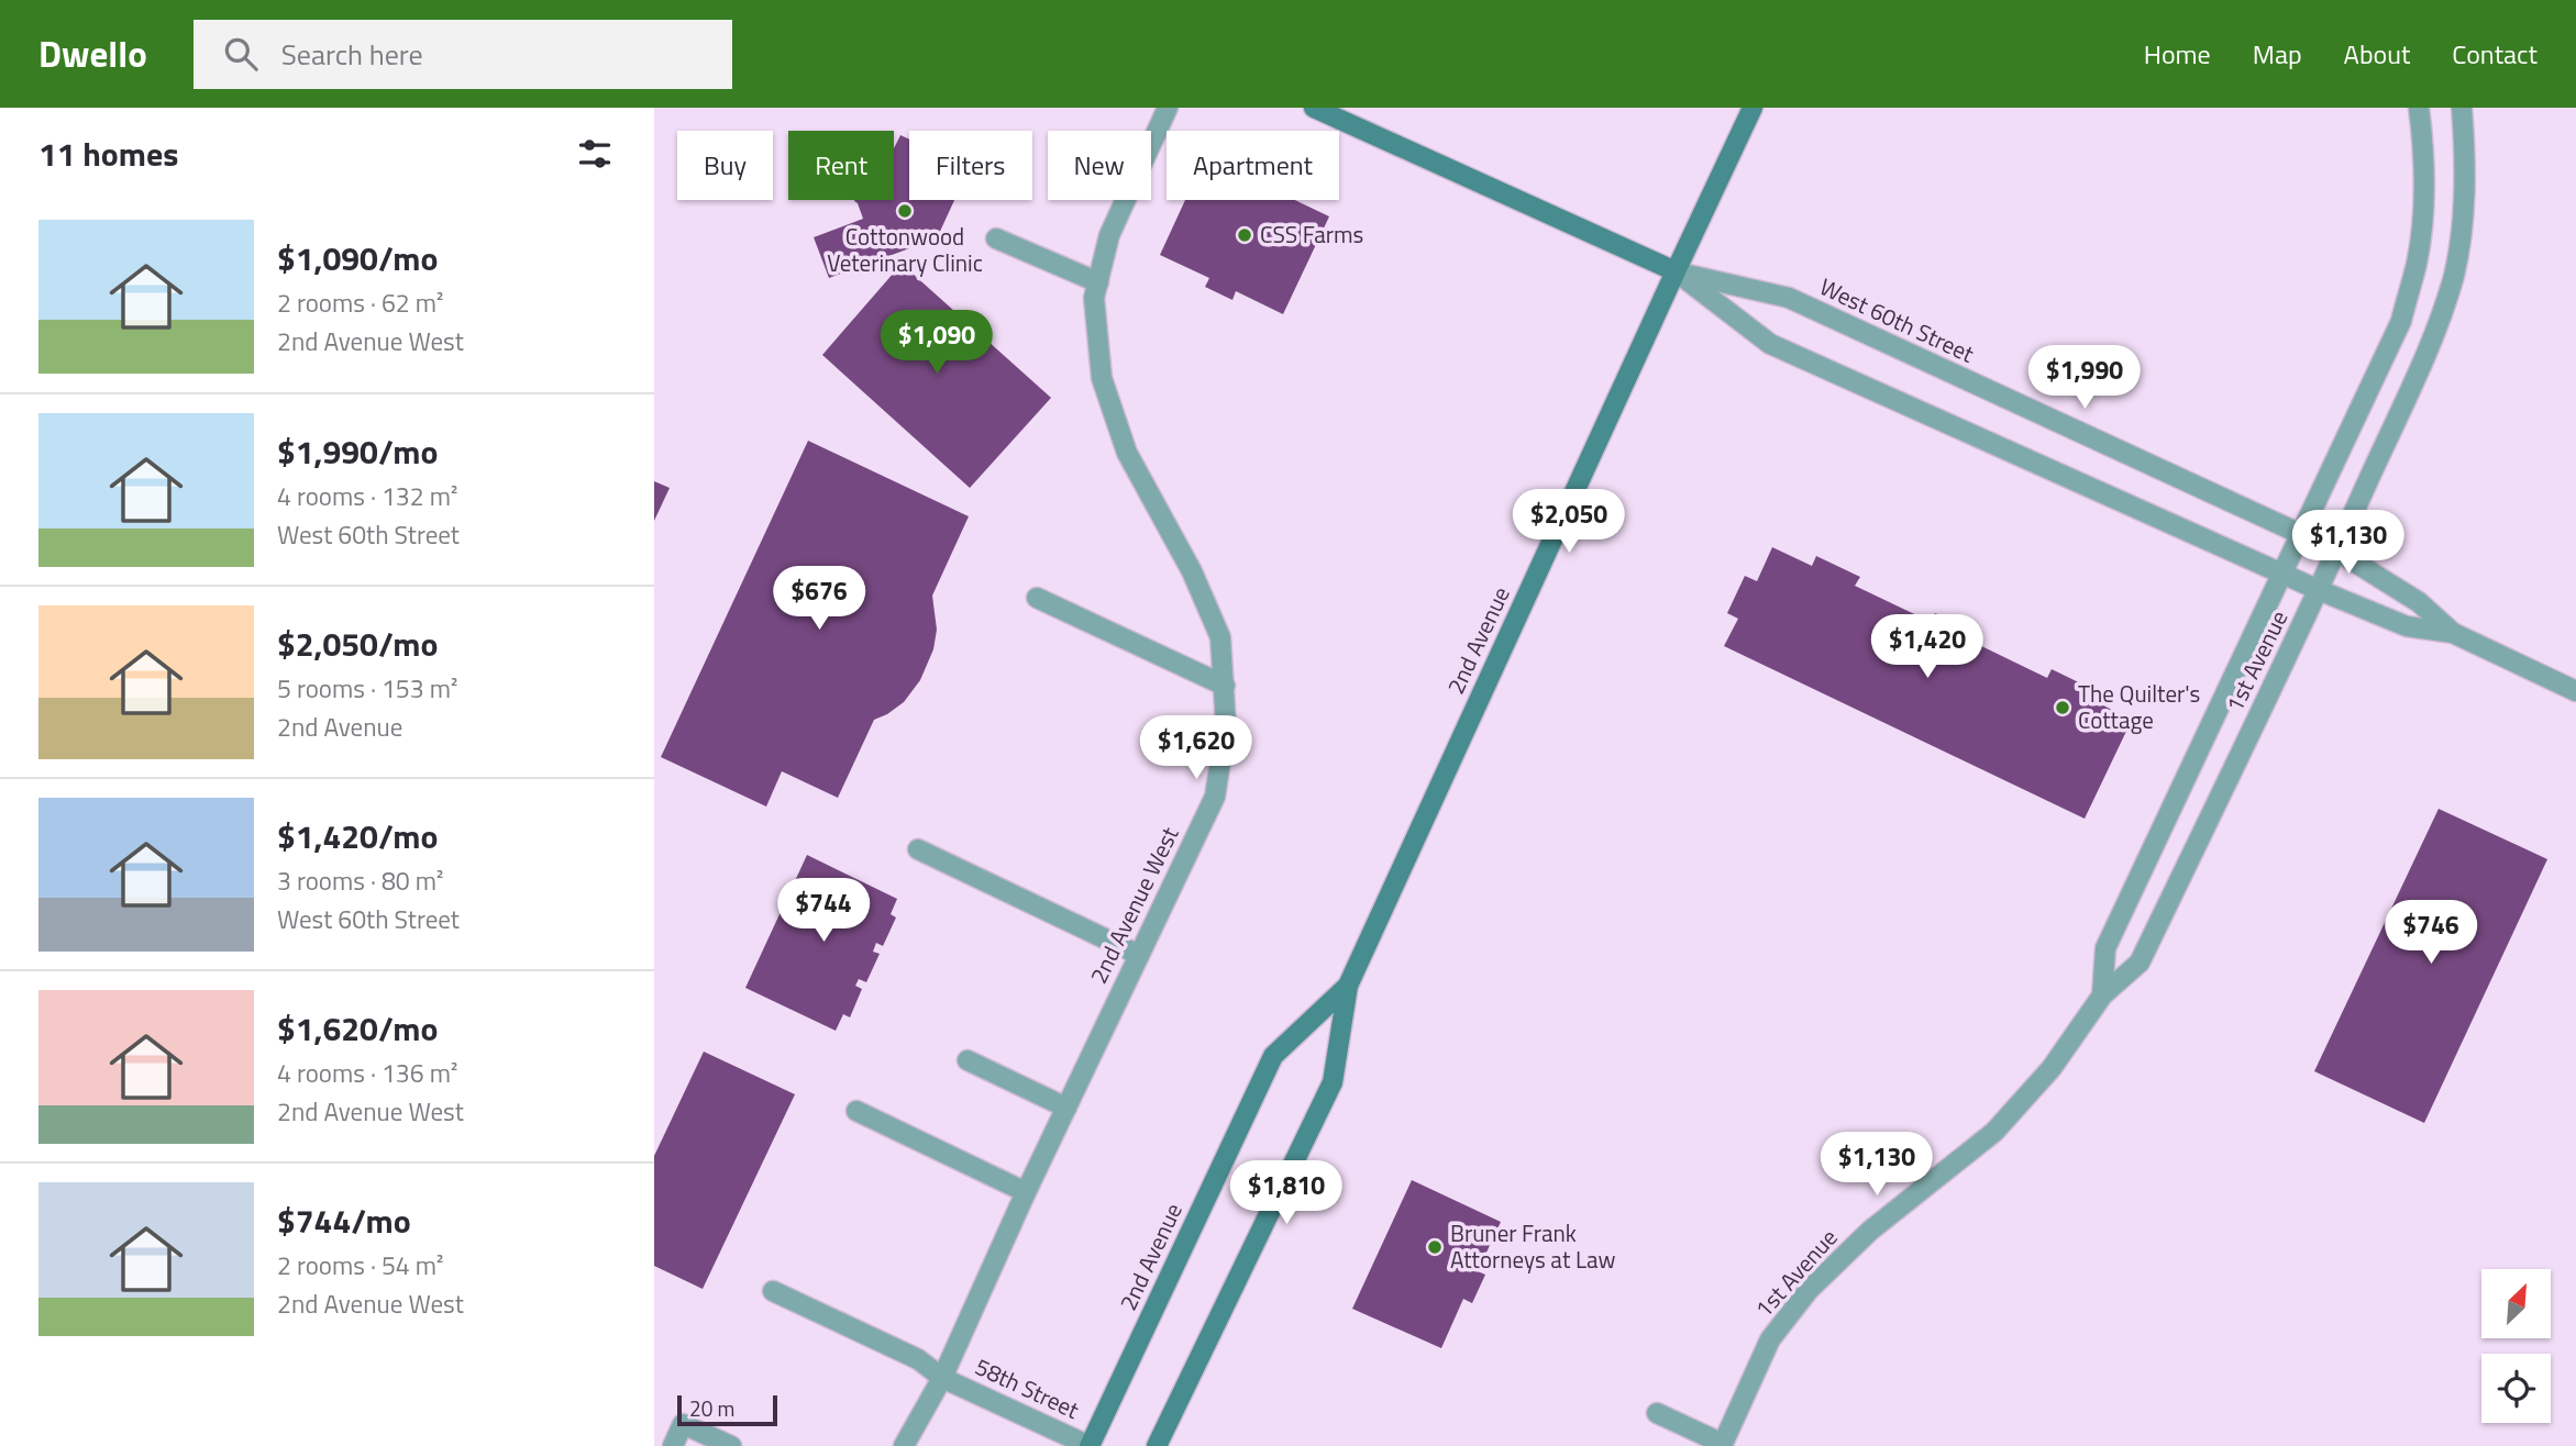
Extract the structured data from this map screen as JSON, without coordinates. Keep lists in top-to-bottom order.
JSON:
{
  "streets": {
    "main road": ["West 60th Street", "2nd Avenue"],
    "street": ["1st Avenue", "2nd Avenue West", "58th Street"]
  },
  "crossings": [
    ["West 60th Street", "2nd Avenue"],
    ["West 60th Street", "1st Avenue"],
    ["2nd Avenue", "58th Street"],
    ["2nd Avenue West", "58th Street"]
  ],
  "places": [
    "Cottonwood Veterinary Clinic",
    "CSS Farms",
    "The Quilter's Cottage",
    "Bruner Frank Attorneys at Law"
  ],
  "scale_bar": "20 m",
  "north": "top right",
  "page": {
    "header": "Dwello",
    "search": "Search here",
    "nav": [
      "Home",
      "Map",
      "About",
      "Contact"
    ],
    "heading": "11 homes",
    "chip": [
      "Buy",
      "Rent",
      "Filters",
      "New",
      "Apartment"
    ],
    "list": [
      {
        "name": "$1,090/mo",
        "note": "2 rooms · 62 m² · 2nd Avenue West"
      },
      {
        "name": "$1,990/mo",
        "note": "4 rooms · 132 m² · West 60th Street"
      },
      {
        "name": "$2,050/mo",
        "note": "5 rooms · 153 m² · 2nd Avenue"
      },
      {
        "name": "$1,420/mo",
        "note": "3 rooms · 80 m² · West 60th Street"
      },
      {
        "name": "$1,620/mo",
        "note": "4 rooms · 136 m² · 2nd Avenue West"
      },
      {
        "name": "$744/mo",
        "note": "2 rooms · 54 m² · 2nd Avenue West"
      }
    ],
    "price": [
      "$1,090",
      "$1,990",
      "$2,050",
      "$1,130",
      "$676",
      "$1,420",
      "$1,620",
      "$744",
      "$746",
      "$1,130",
      "$1,810"
    ],
    "scale": "20 m"
  }
}
